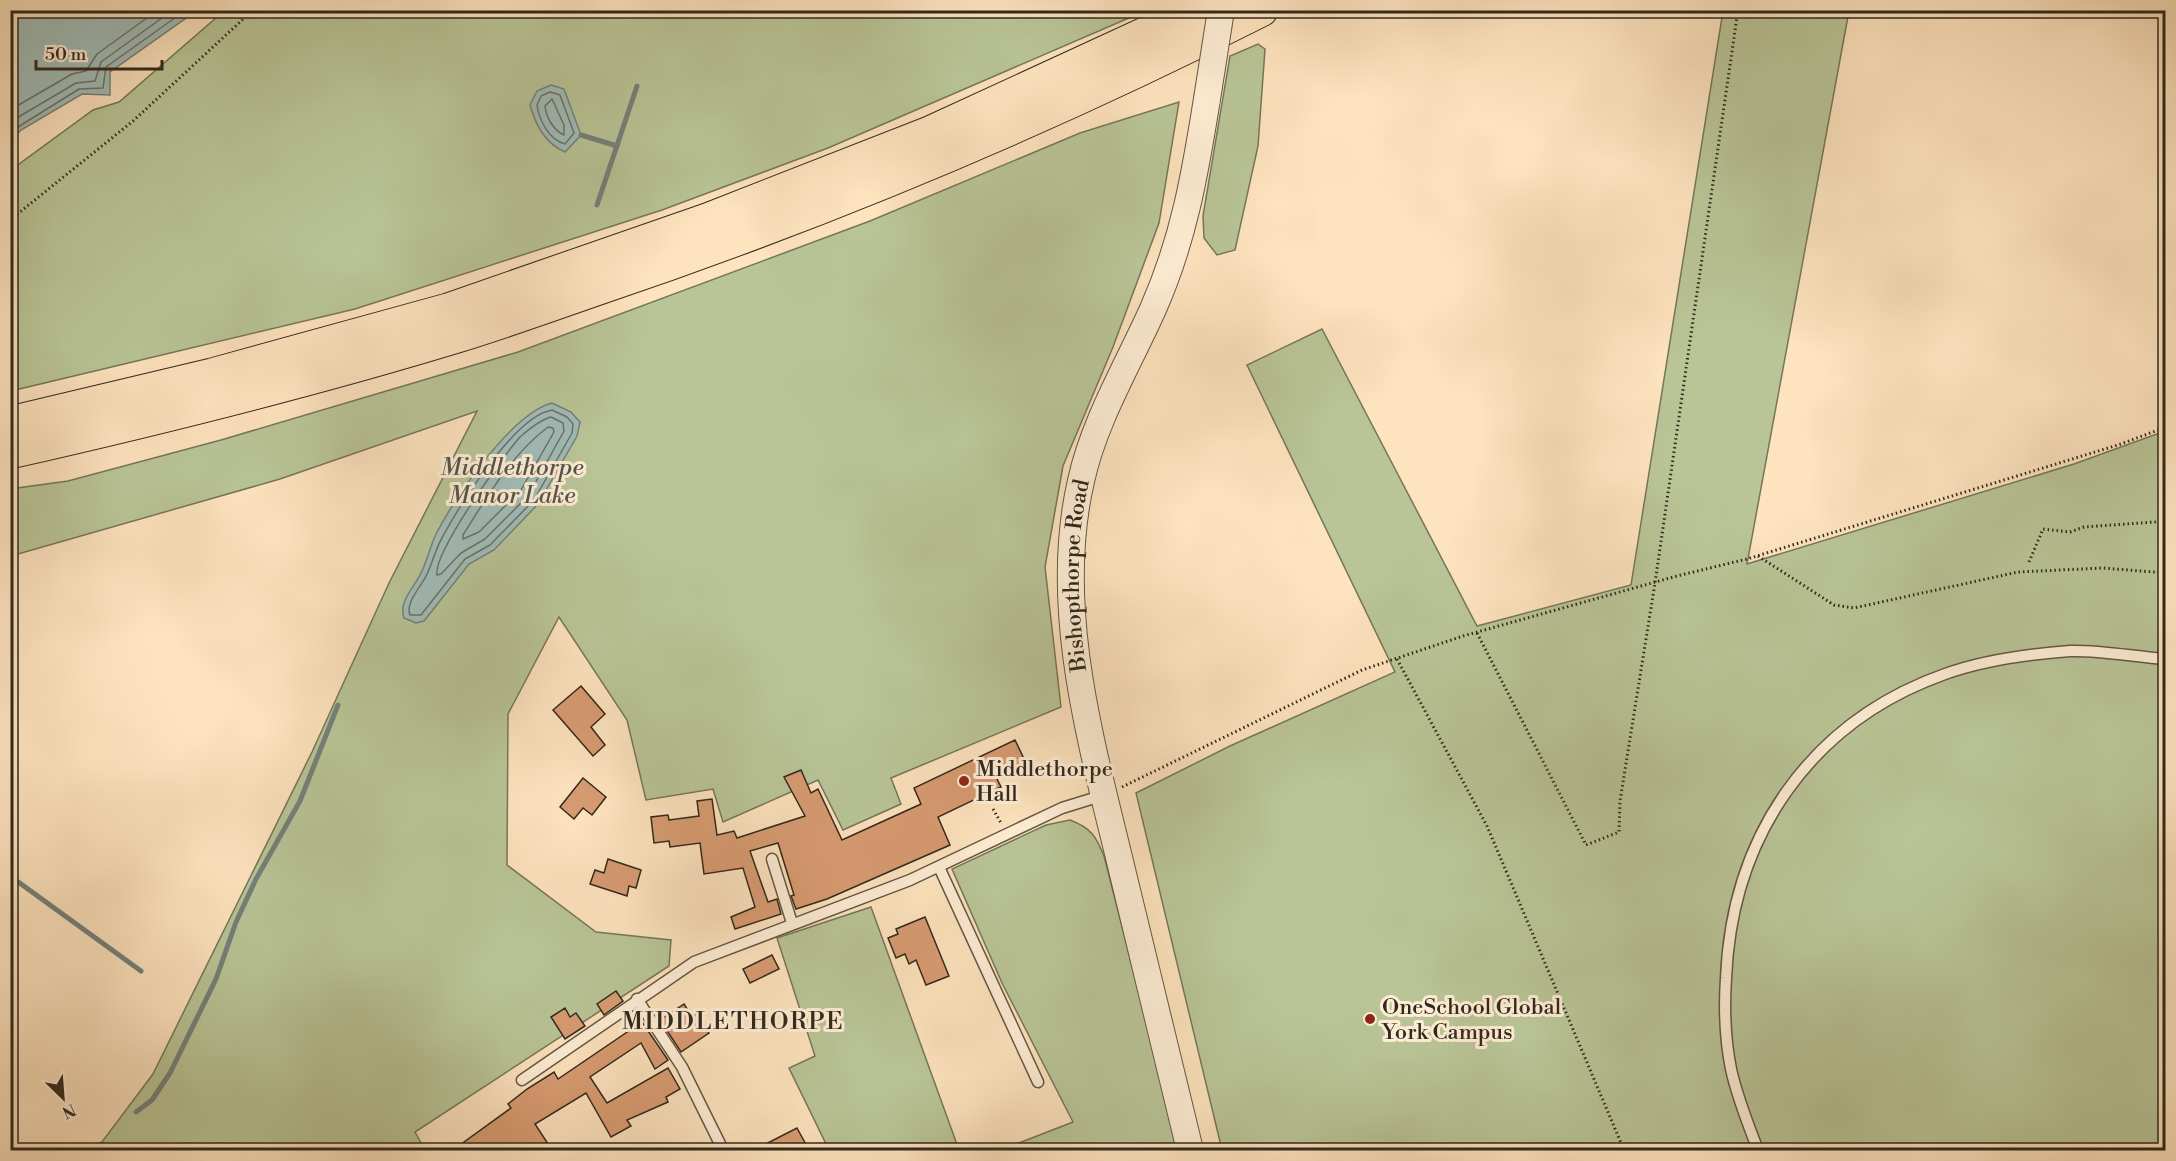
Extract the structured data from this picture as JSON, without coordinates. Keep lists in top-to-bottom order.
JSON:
{
  "streets": {
    "street": ["Bishopthorpe Road"]
  },
  "districts": ["MIDDLETHORPE"],
  "water": ["Middlethorpe Manor Lake"],
  "places": ["Middlethorpe Hall", "OneSchool Global York Campus"],
  "scale_bar": "50 m",
  "north": "bottom right"
}
